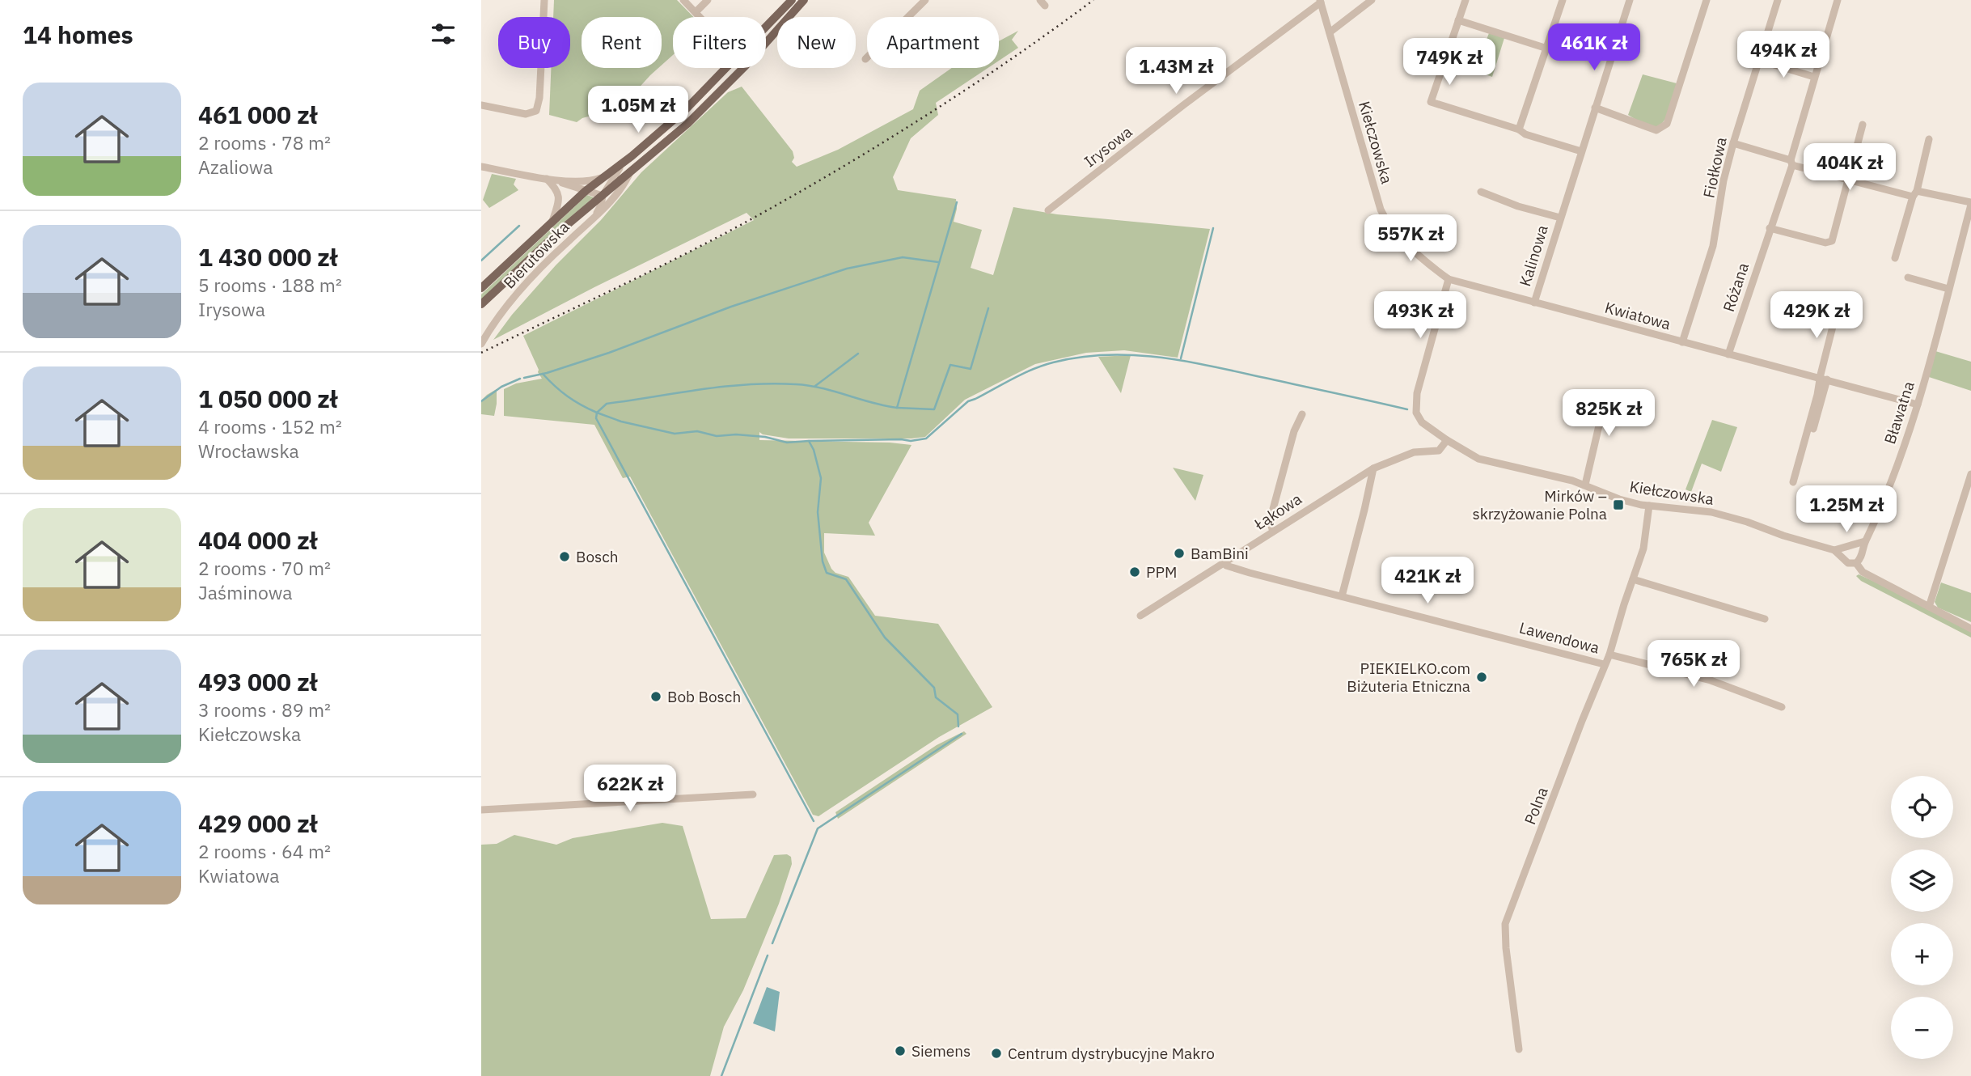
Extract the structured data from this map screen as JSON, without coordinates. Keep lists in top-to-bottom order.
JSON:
{
  "streets": {
    "street": [
      "Kiełczowska",
      "Irysowa",
      "Fiołkowa",
      "Bierutowska",
      "Kalinowa",
      "Różana",
      "Kwiatowa",
      "Bławatna",
      "Łąkowa",
      "Lawendowa",
      "Polna"
    ]
  },
  "crossings": [
    ["Kiełczowska", "Irysowa"],
    ["Kiełczowska", "Kwiatowa"],
    ["Kiełczowska", "Bławatna"],
    ["Kiełczowska", "Łąkowa"],
    ["Kiełczowska", "Polna"],
    ["Fiołkowa", "Kwiatowa"],
    ["Kalinowa", "Kwiatowa"],
    ["Różana", "Kwiatowa"],
    ["Kwiatowa", "Bławatna"],
    ["Lawendowa", "Polna"]
  ],
  "places": {
    "transit": ["Mirków – skrzyżowanie Polna"],
    "other": [
      "BamBini",
      "Bosch",
      "PPM",
      "PIEKIELKO.com Biżuteria Etniczna",
      "Bob Bosch",
      "Siemens",
      "Centrum dystrybucyjne Makro"
    ]
  },
  "page": {
    "heading": "14 homes",
    "chip": [
      "Buy",
      "Rent",
      "Filters",
      "New",
      "Apartment"
    ],
    "price": [
      "461K zł",
      "494K zł",
      "749K zł",
      "1.43M zł",
      "1.05M zł",
      "404K zł",
      "557K zł",
      "493K zł",
      "429K zł",
      "825K zł",
      "1.25M zł",
      "421K zł",
      "765K zł",
      "622K zł"
    ],
    "list": [
      {
        "name": "461 000 zł",
        "note": "2 rooms · 78 m² · Azaliowa"
      },
      {
        "name": "1 430 000 zł",
        "note": "5 rooms · 188 m² · Irysowa"
      },
      {
        "name": "1 050 000 zł",
        "note": "4 rooms · 152 m² · Wrocławska"
      },
      {
        "name": "404 000 zł",
        "note": "2 rooms · 70 m² · Jaśminowa"
      },
      {
        "name": "493 000 zł",
        "note": "3 rooms · 89 m² · Kiełczowska"
      },
      {
        "name": "429 000 zł",
        "note": "2 rooms · 64 m² · Kwiatowa"
      }
    ],
    "map_buttons": ["+", "−"]
  }
}
